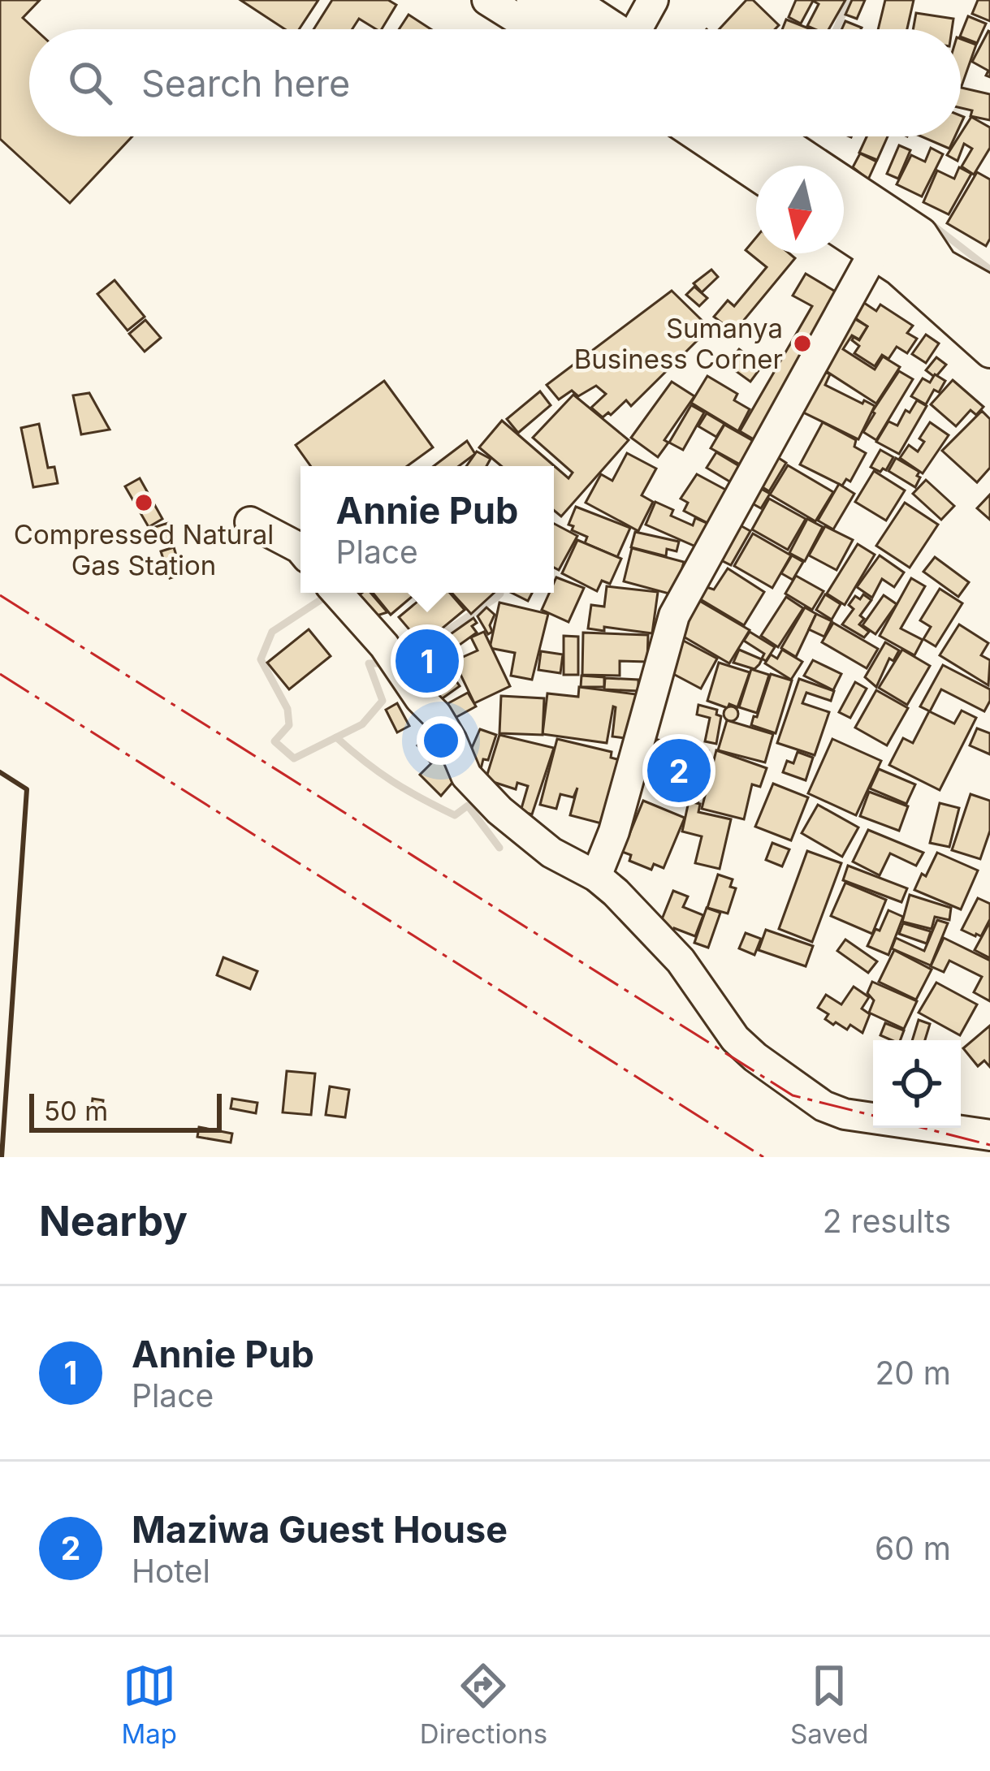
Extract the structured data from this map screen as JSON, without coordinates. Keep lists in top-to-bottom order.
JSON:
{
  "places": ["Sumanya Business Corner", "Compressed Natural Gas Station"],
  "scale_bar": "50 m",
  "north": "bottom",
  "page": {
    "search": "Search here",
    "popup": ["Annie Pub", "Place"],
    "pins": ["1", "2"],
    "scale": "50 m",
    "heading": ["Nearby", "2 results"],
    "list": [
      {
        "mark": "1",
        "name": "Annie Pub",
        "note": "Place",
        "value": "20 m"
      },
      {
        "mark": "2",
        "name": "Maziwa Guest House",
        "note": "Hotel",
        "value": "60 m"
      }
    ],
    "nav": ["Map", "Directions", "Saved"]
  }
}
